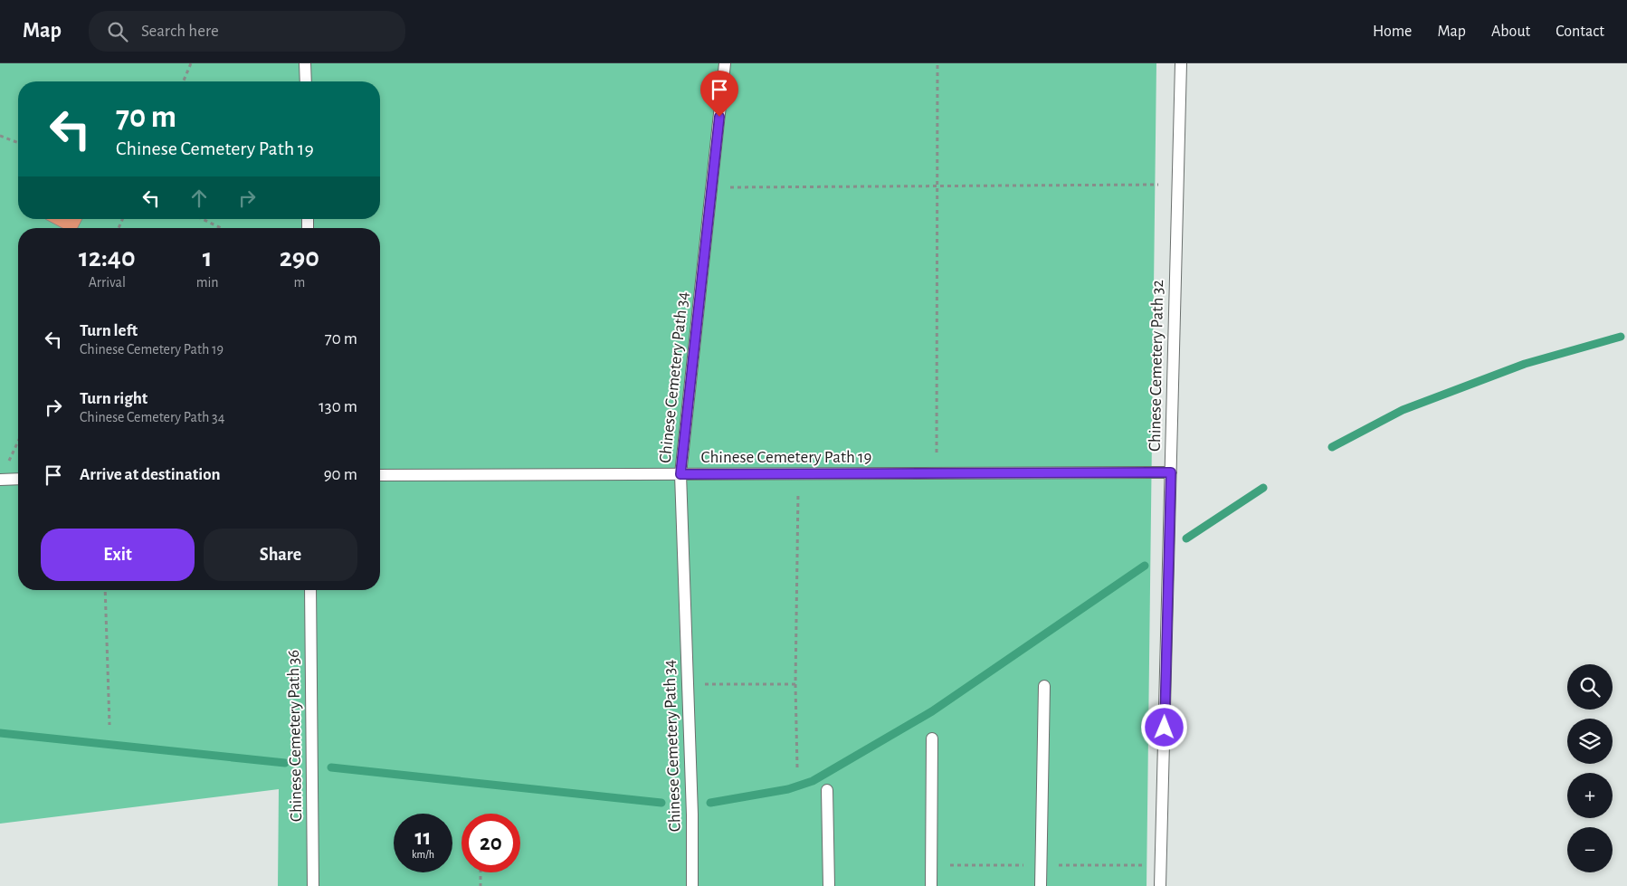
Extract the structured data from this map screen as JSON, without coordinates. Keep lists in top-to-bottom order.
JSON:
{
  "streets": {
    "lane": [
      "Chinese Cemetery Path 32",
      "Chinese Cemetery Path 34",
      "Chinese Cemetery Path 19",
      "Chinese Cemetery Path 36"
    ]
  },
  "crossings": [
    ["Chinese Cemetery Path 32", "Chinese Cemetery Path 19"],
    ["Chinese Cemetery Path 34", "Chinese Cemetery Path 19"]
  ],
  "page": {
    "header": "Map",
    "search": "Search here",
    "nav": [
      "Home",
      "Map",
      "About",
      "Contact"
    ],
    "turn": ["70 m", "Chinese Cemetery Path 19"],
    "eta": [
      "12:40",
      "Arrival",
      "1",
      "min",
      "290",
      "m"
    ],
    "list": [
      {
        "name": "Turn left",
        "note": "Chinese Cemetery Path 19",
        "value": "70 m"
      },
      {
        "name": "Turn right",
        "note": "Chinese Cemetery Path 34",
        "value": "130 m"
      },
      {
        "name": "Arrive at destination",
        "value": "90 m"
      }
    ],
    "buttons": ["Exit", "Share"],
    "map_buttons": ["+", "−"],
    "speed": "11 km/h",
    "limit": "20"
  }
}
